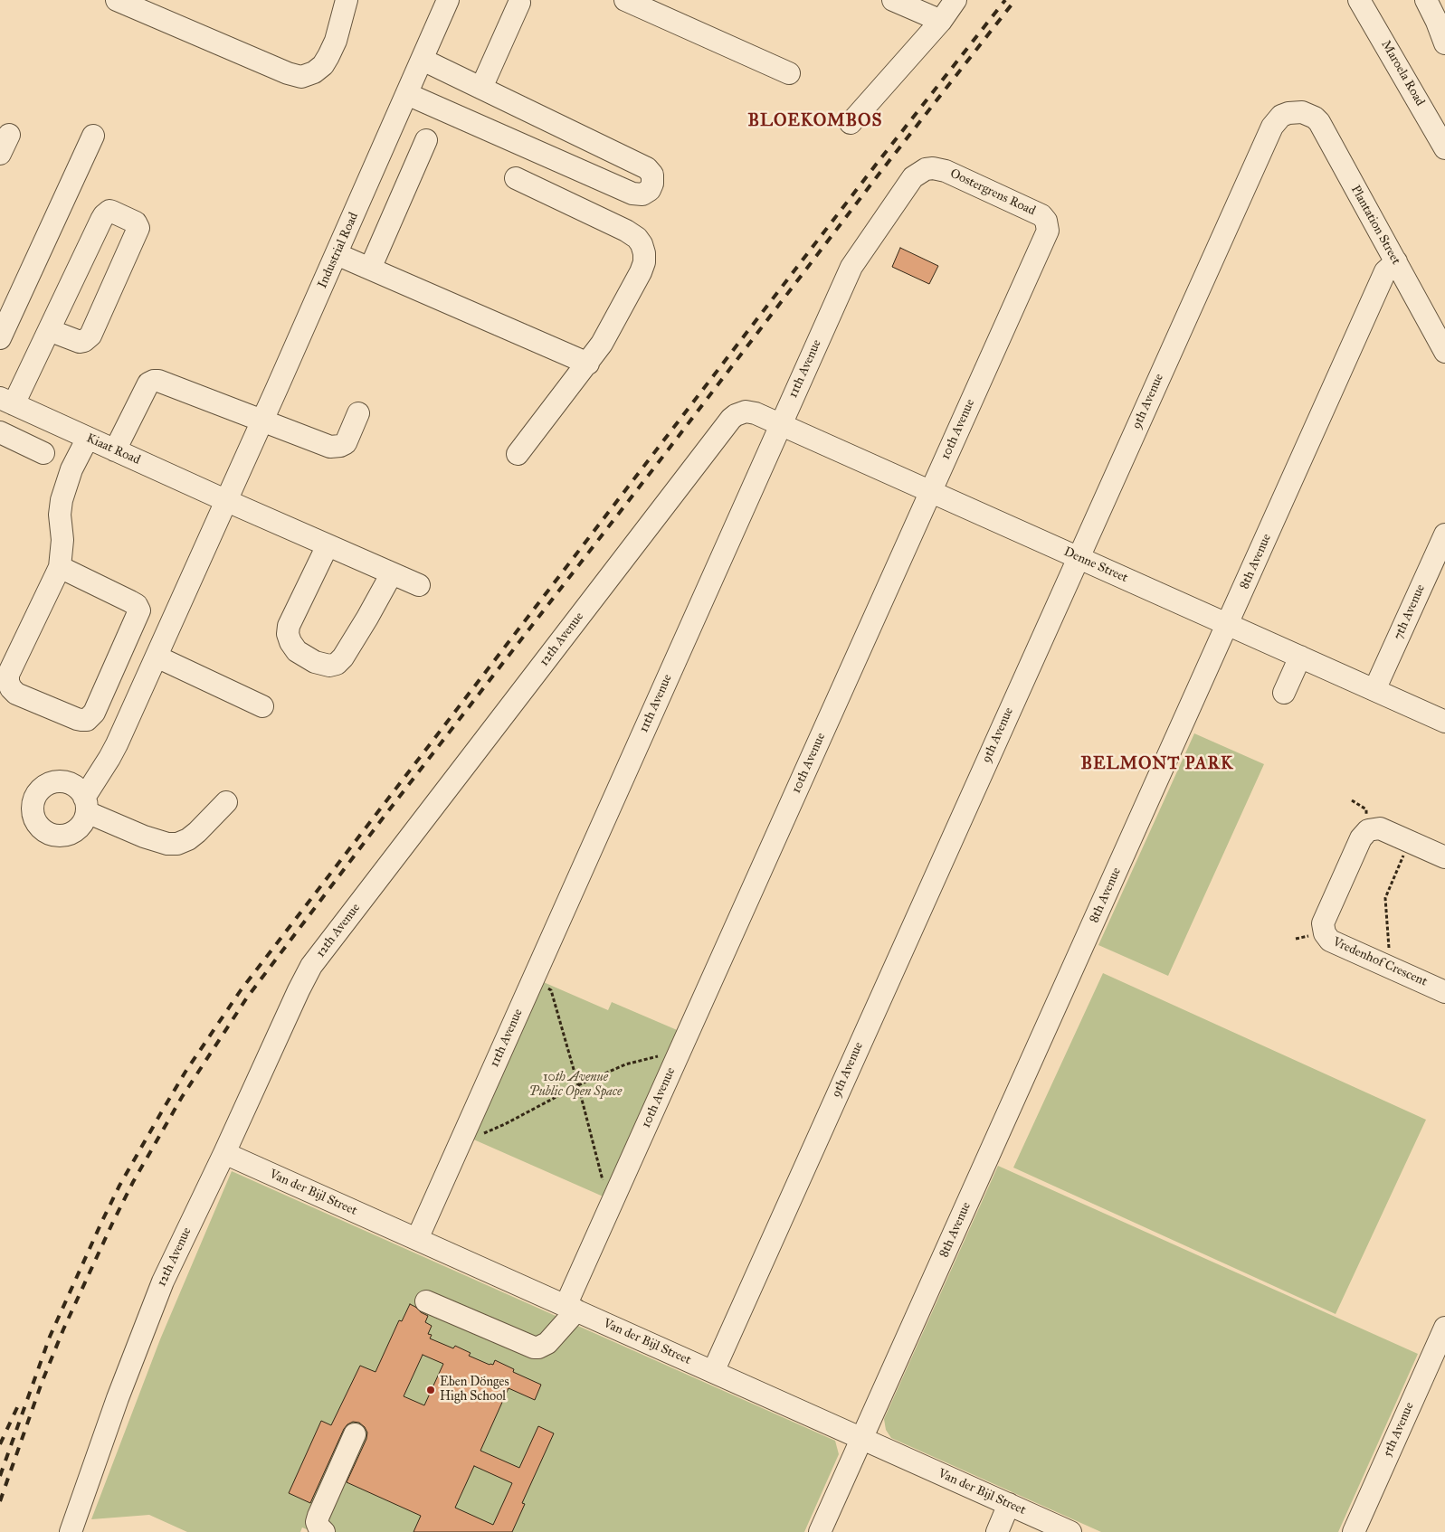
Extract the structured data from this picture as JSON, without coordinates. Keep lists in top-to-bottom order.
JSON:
{
  "streets": {
    "street": [
      "Maroela Road",
      "Oostergrens Road",
      "Plantation Street",
      "Industrial Road",
      "11th Avenue",
      "9th Avenue",
      "10th Avenue",
      "Kiaat Road",
      "8th Avenue",
      "Denne Street",
      "7th Avenue",
      "12th Avenue",
      "Vredenhof Crescent",
      "Van der Bijl Street",
      "5th Avenue"
    ]
  },
  "crossings": [
    ["Oostergrens Road", "11th Avenue"],
    ["Oostergrens Road", "10th Avenue"],
    ["Plantation Street", "9th Avenue"],
    ["Plantation Street", "8th Avenue"],
    ["Industrial Road", "Kiaat Road"],
    ["11th Avenue", "Denne Street"],
    ["11th Avenue", "Van der Bijl Street"],
    ["9th Avenue", "Denne Street"],
    ["9th Avenue", "Van der Bijl Street"],
    ["10th Avenue", "Denne Street"],
    ["10th Avenue", "Van der Bijl Street"],
    ["8th Avenue", "Denne Street"],
    ["8th Avenue", "Van der Bijl Street"],
    ["Denne Street", "7th Avenue"],
    ["Denne Street", "12th Avenue"],
    ["12th Avenue", "Van der Bijl Street"]
  ],
  "districts": ["BLOEKOMBOS", "BELMONT PARK"],
  "parks": ["10th Avenue Public Open Space"],
  "places": ["Eben Dönges High School"]
}
